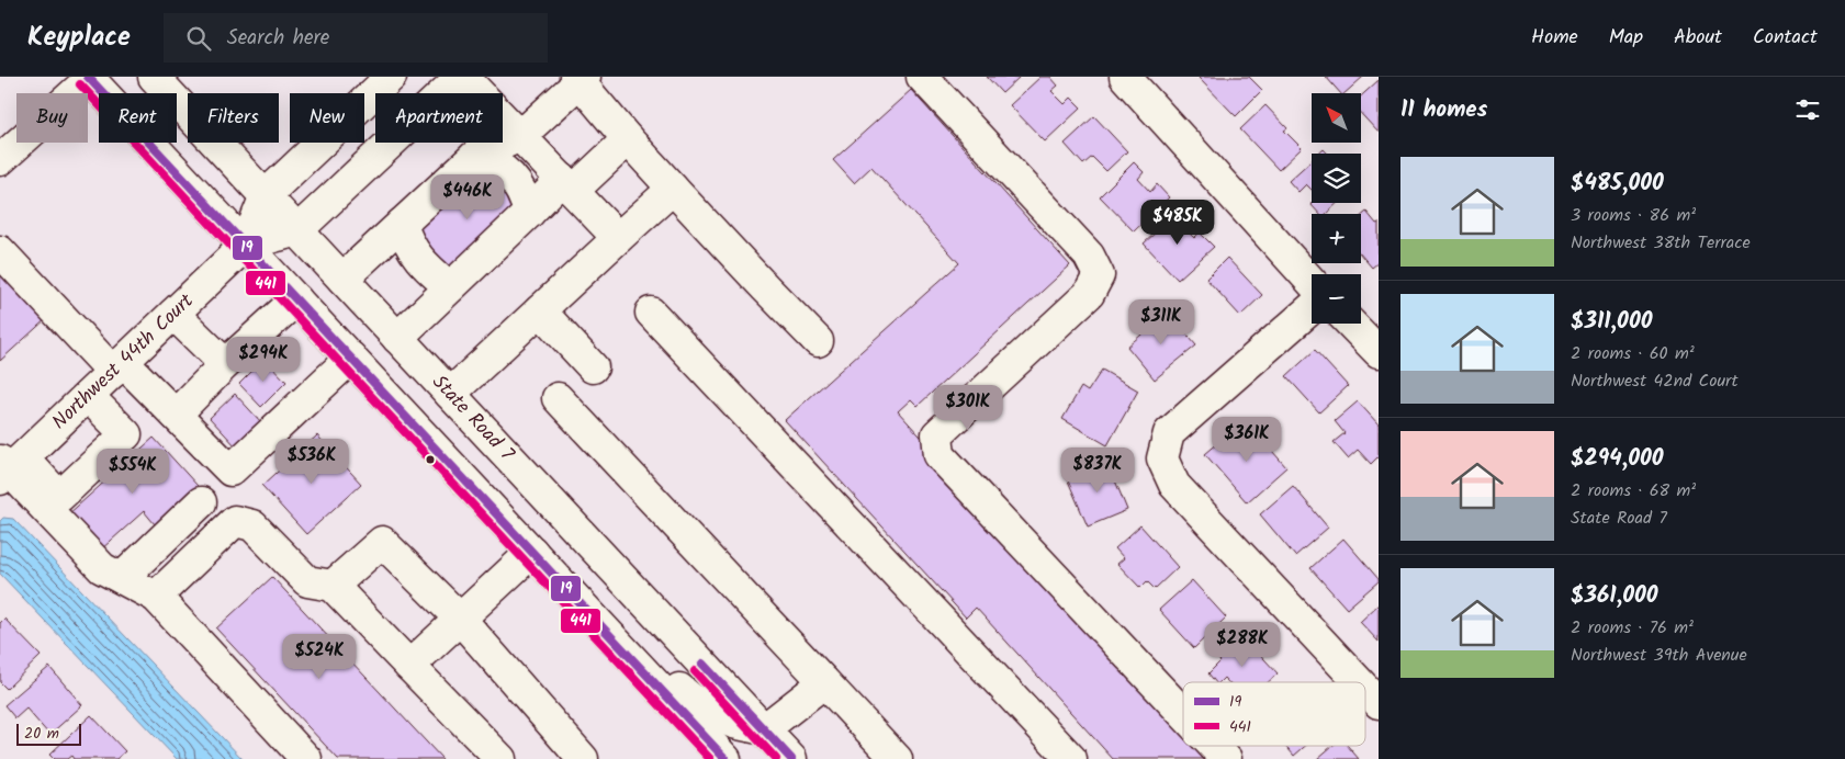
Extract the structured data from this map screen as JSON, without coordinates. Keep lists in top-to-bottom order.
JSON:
{
  "streets": {
    "main road": ["Northwest 44th Court", "State Road 7"]
  },
  "lines": ["transit line 19", "transit line 441"],
  "legend": ["19", "441"],
  "scale_bar": "20 m",
  "north": "top left",
  "page": {
    "header": "Keyplace",
    "search": "Search here",
    "nav": [
      "Home",
      "Map",
      "About",
      "Contact"
    ],
    "heading": "11 homes",
    "map_buttons": ["+", "−"],
    "chip": [
      "Buy",
      "Rent",
      "Filters",
      "New",
      "Apartment"
    ],
    "list": [
      {
        "name": "$485,000",
        "note": "3 rooms · 86 m² · Northwest 38th Terrace"
      },
      {
        "name": "$311,000",
        "note": "2 rooms · 60 m² · Northwest 42nd Court"
      },
      {
        "name": "$294,000",
        "note": "2 rooms · 68 m² · State Road 7"
      },
      {
        "name": "$361,000",
        "note": "2 rooms · 76 m² · Northwest 39th Avenue"
      }
    ],
    "price": [
      "$446K",
      "$485K",
      "$311K",
      "$294K",
      "$301K",
      "$361K",
      "$536K",
      "$837K",
      "$554K",
      "$288K",
      "$524K"
    ],
    "scale": "20 m"
  }
}
